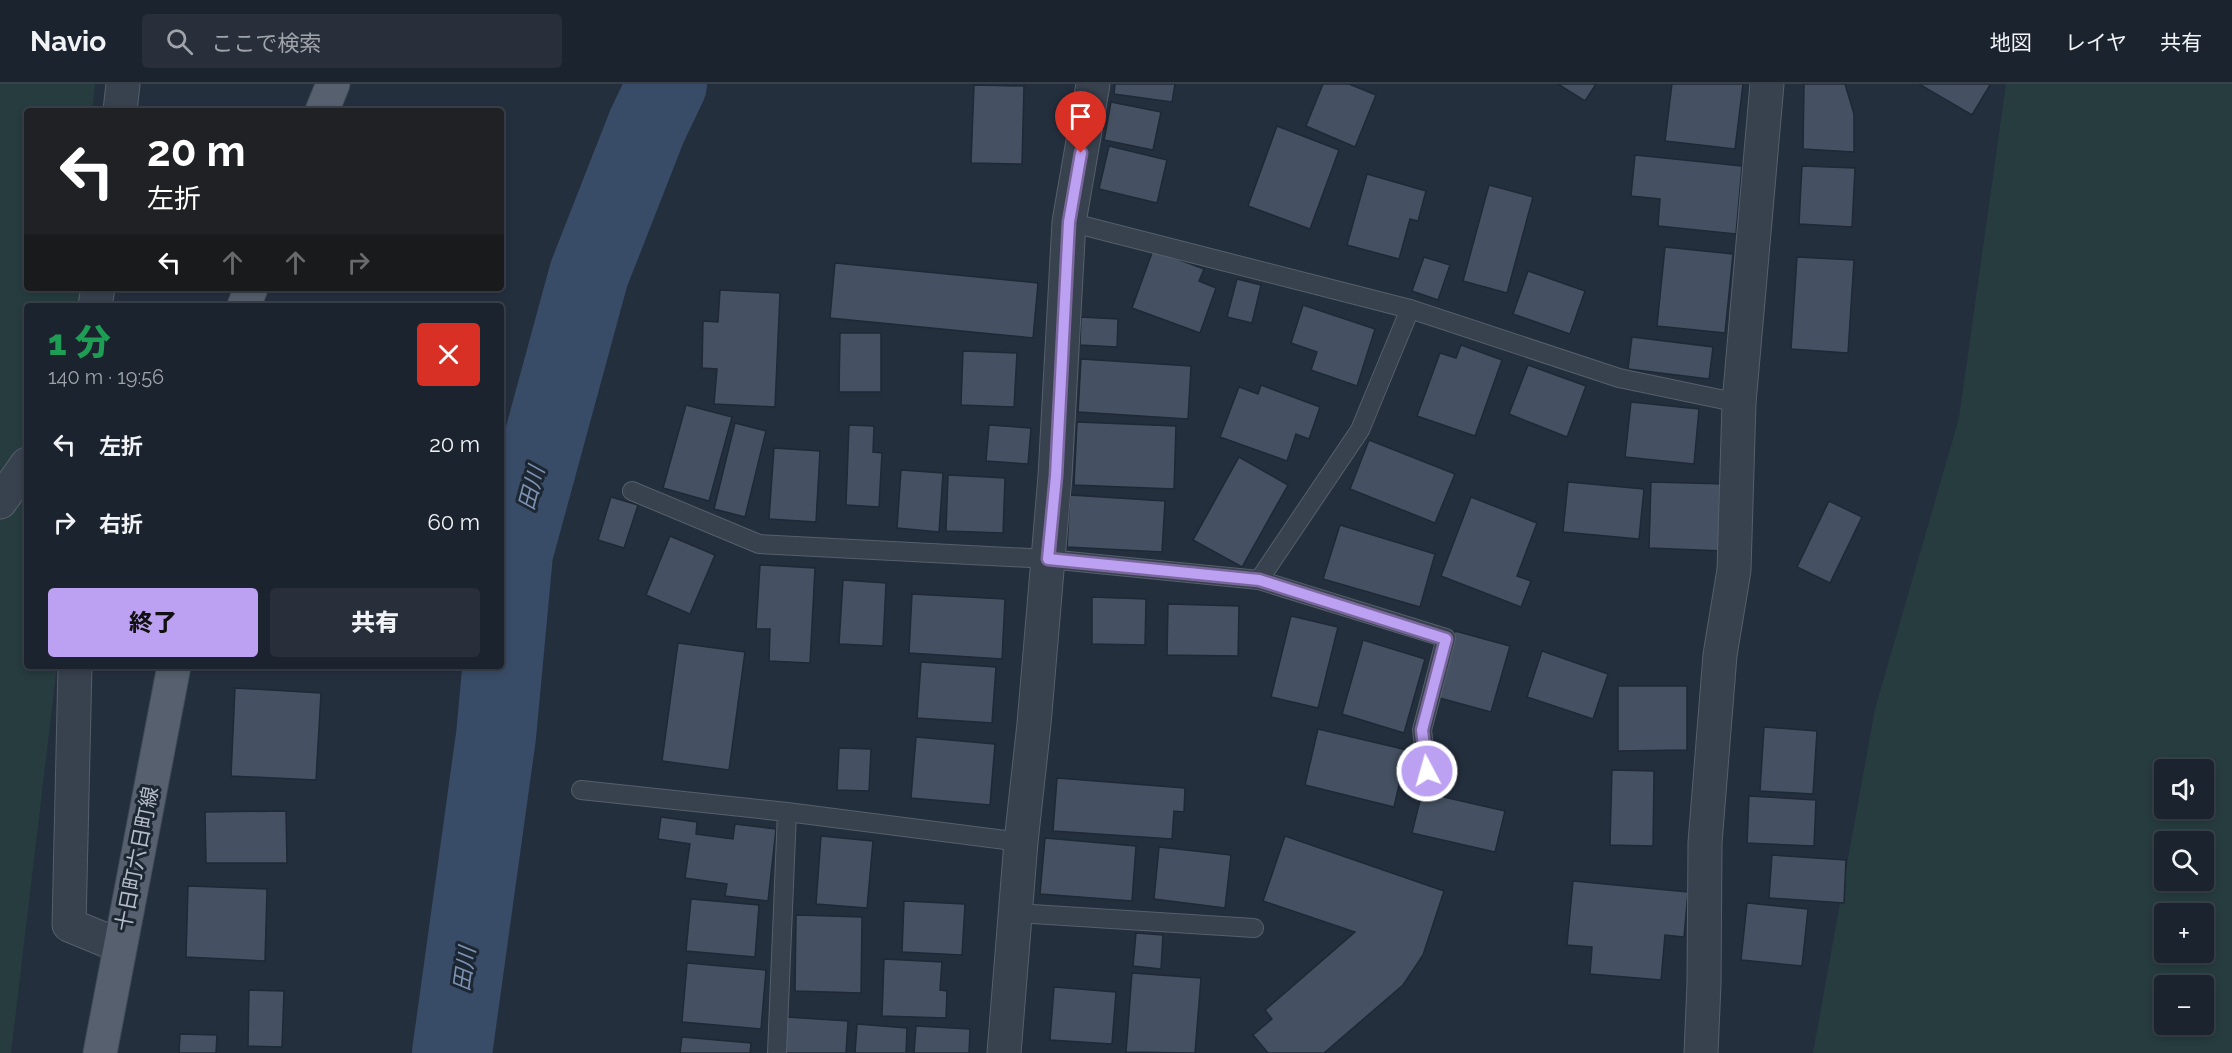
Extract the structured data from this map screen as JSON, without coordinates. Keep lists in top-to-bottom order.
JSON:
{
  "streets": {
    "main road": ["十日町六日町線"]
  },
  "water": ["田川"],
  "page": {
    "header": "Navio",
    "search": "ここで検索",
    "nav": ["地図", "レイヤ", "共有"],
    "turn": ["20 m", "左折"],
    "heading": ["1 分", "140 m · 19:56"],
    "list": [
      {
        "name": "左折",
        "value": "20 m"
      },
      {
        "name": "右折",
        "value": "60 m"
      }
    ],
    "buttons": ["終了", "共有"],
    "map_buttons": ["+", "−"]
  }
}
